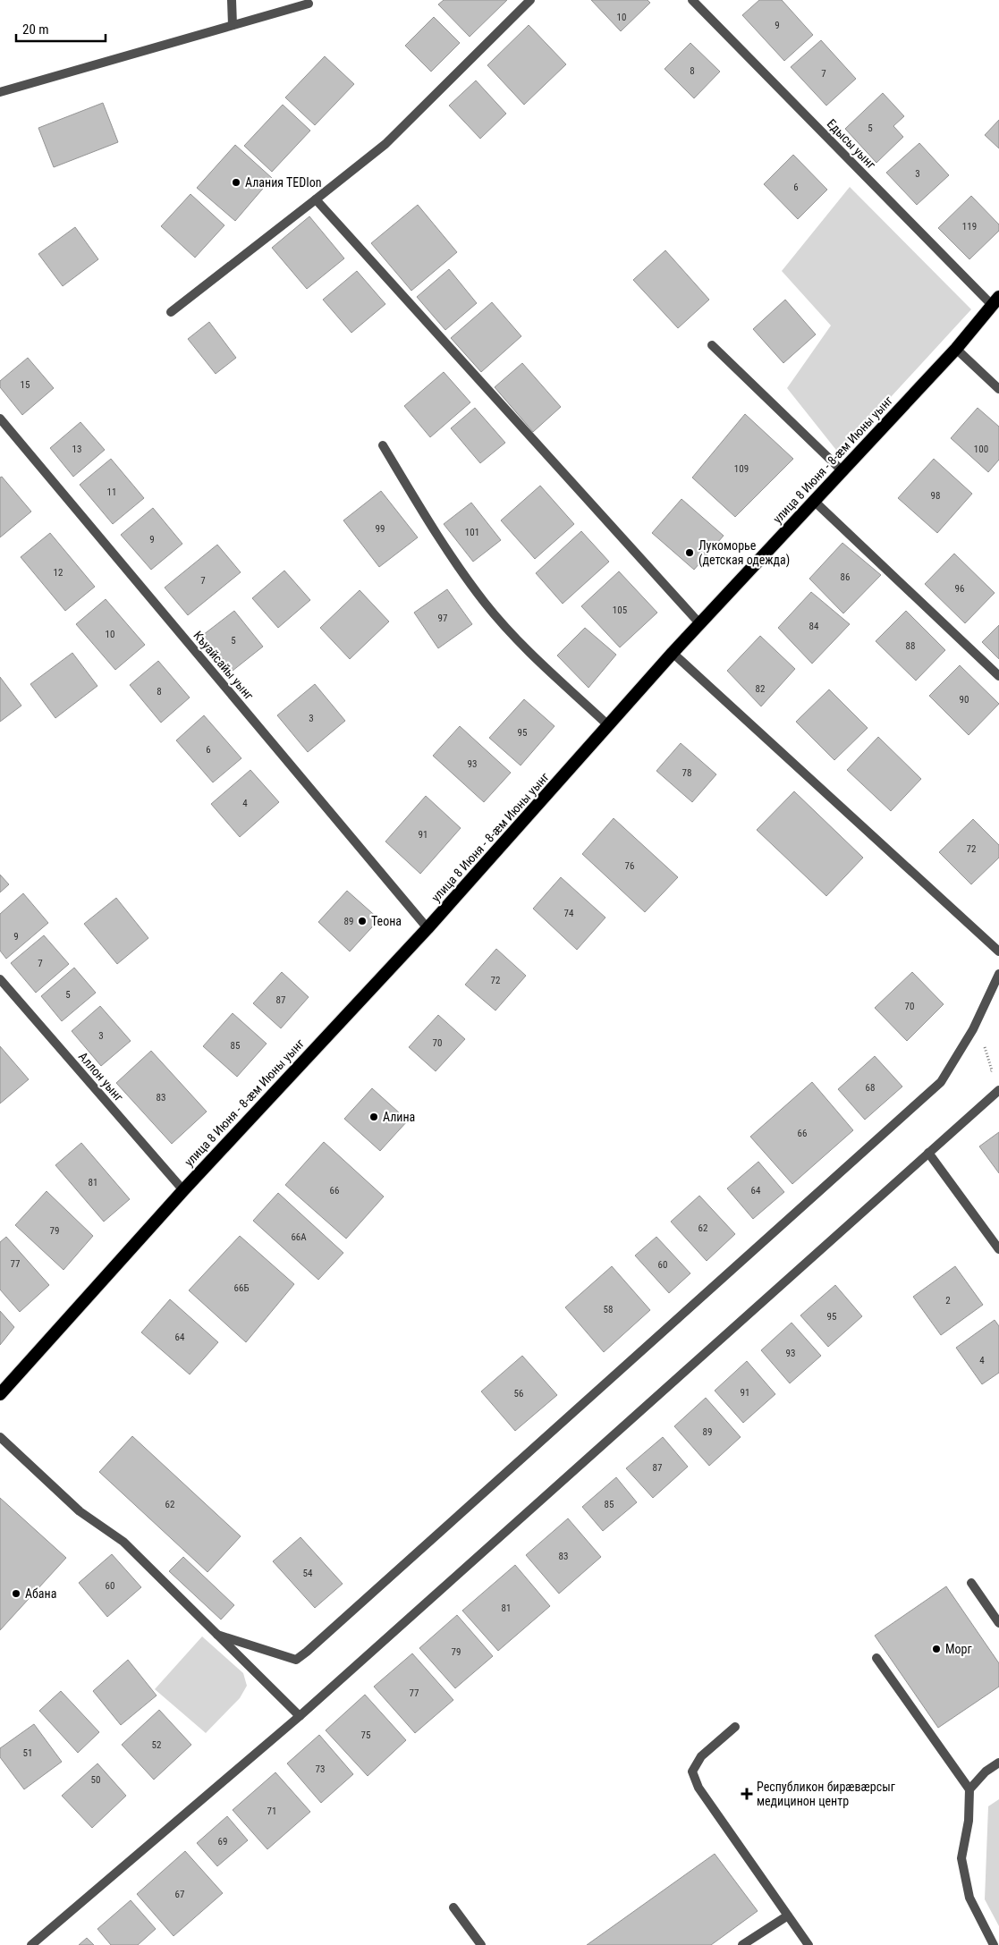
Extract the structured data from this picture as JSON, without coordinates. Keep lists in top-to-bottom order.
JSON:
{
  "streets": {
    "highway": ["улица 8 Июня - 8-ӕм Июны уынг"],
    "street": ["Едысы уынг", "Къуайсайы уынг", "Аллон уынг"]
  },
  "crossings": [
    ["Едысы уынг", "улица 8 Июня - 8-ӕм Июны уынг"],
    ["улица 8 Июня - 8-ӕм Июны уынг", "Къуайсайы уынг"],
    ["улица 8 Июня - 8-ӕм Июны уынг", "Аллон уынг"]
  ],
  "places": {
    "other": [
      "Алания ТEDIon",
      "Лукоморье (детская одежда)",
      "Теона",
      "Алина",
      "Абана",
      "Морг"
    ],
    "health": ["Республикон бирæвæрсыг медицинон центр"]
  },
  "house_numbers": [
    "10",
    "9",
    "8",
    "7",
    "5",
    "3",
    "6",
    "119",
    "15",
    "13",
    "100",
    "109",
    "11",
    "98",
    "99",
    "101",
    "9",
    "12",
    "86",
    "7",
    "96",
    "105",
    "97",
    "84",
    "10",
    "5",
    "88",
    "82",
    "8",
    "90",
    "3",
    "95",
    "6",
    "93",
    "78",
    "4",
    "91",
    "72",
    "76",
    "74",
    "89",
    "9",
    "7",
    "72",
    "5",
    "87",
    "70",
    "3",
    "70",
    "85",
    "68",
    "83",
    "66",
    "81",
    "66",
    "64",
    "62",
    "79",
    "66А",
    "77",
    "60",
    "66Б",
    "2",
    "58",
    "95",
    "64",
    "93",
    "4",
    "91",
    "56",
    "89",
    "87",
    "62",
    "85",
    "83",
    "54",
    "60",
    "81",
    "79",
    "77",
    "75",
    "52",
    "51",
    "73",
    "50",
    "71",
    "69",
    "67"
  ],
  "scale_bar": "20 m"
}
